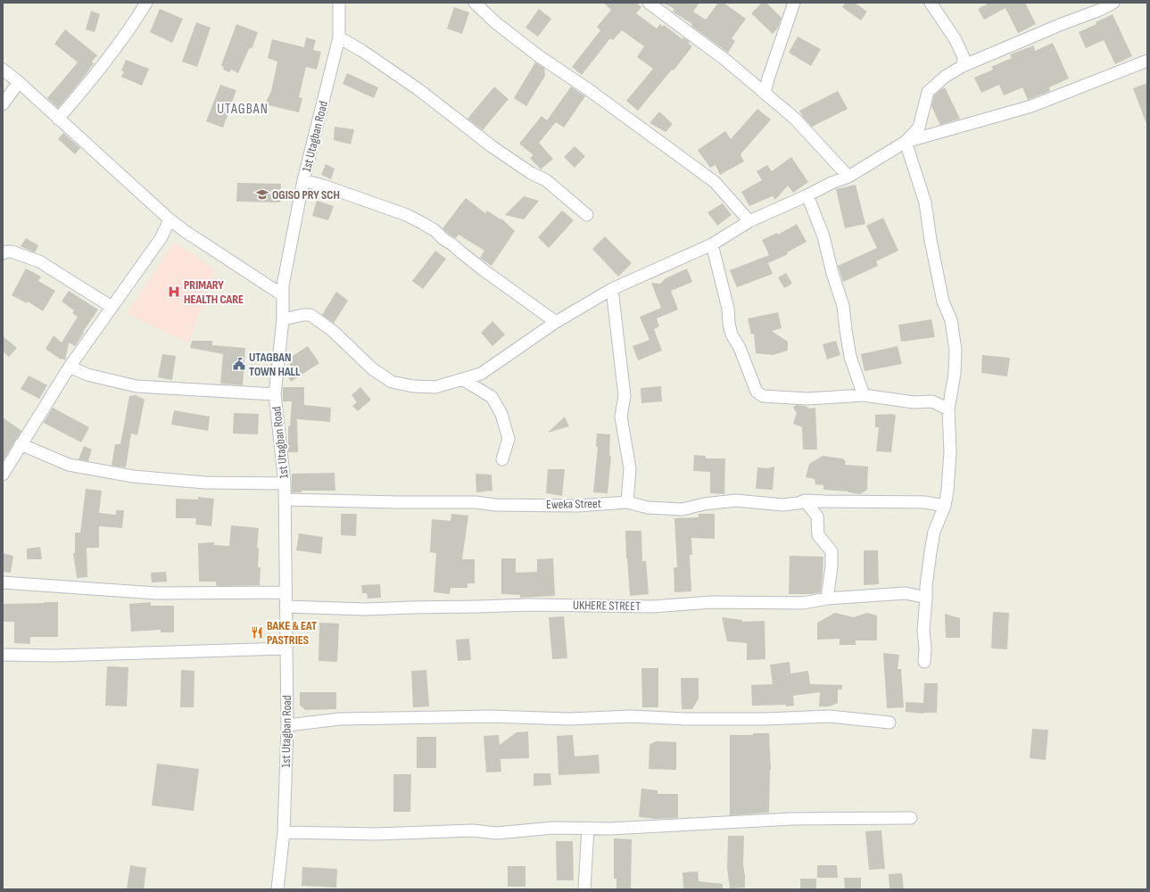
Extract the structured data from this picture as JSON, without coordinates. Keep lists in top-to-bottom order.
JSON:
{
  "streets": {
    "street": ["1st Utagban Road", "Eweka Street", "UKHERE STREET"]
  },
  "crossings": [
    ["1st Utagban Road", "Eweka Street"],
    ["1st Utagban Road", "UKHERE STREET"]
  ],
  "districts": ["UTAGBAN"],
  "places": {
    "school or university": ["OGISO PRY SCH"],
    "hospital": ["PRIMARY HEALTH CARE"],
    "public building": ["UTAGBAN TOWN HALL"],
    "restaurant": ["BAKE & EAT PASTRIES"]
  }
}
